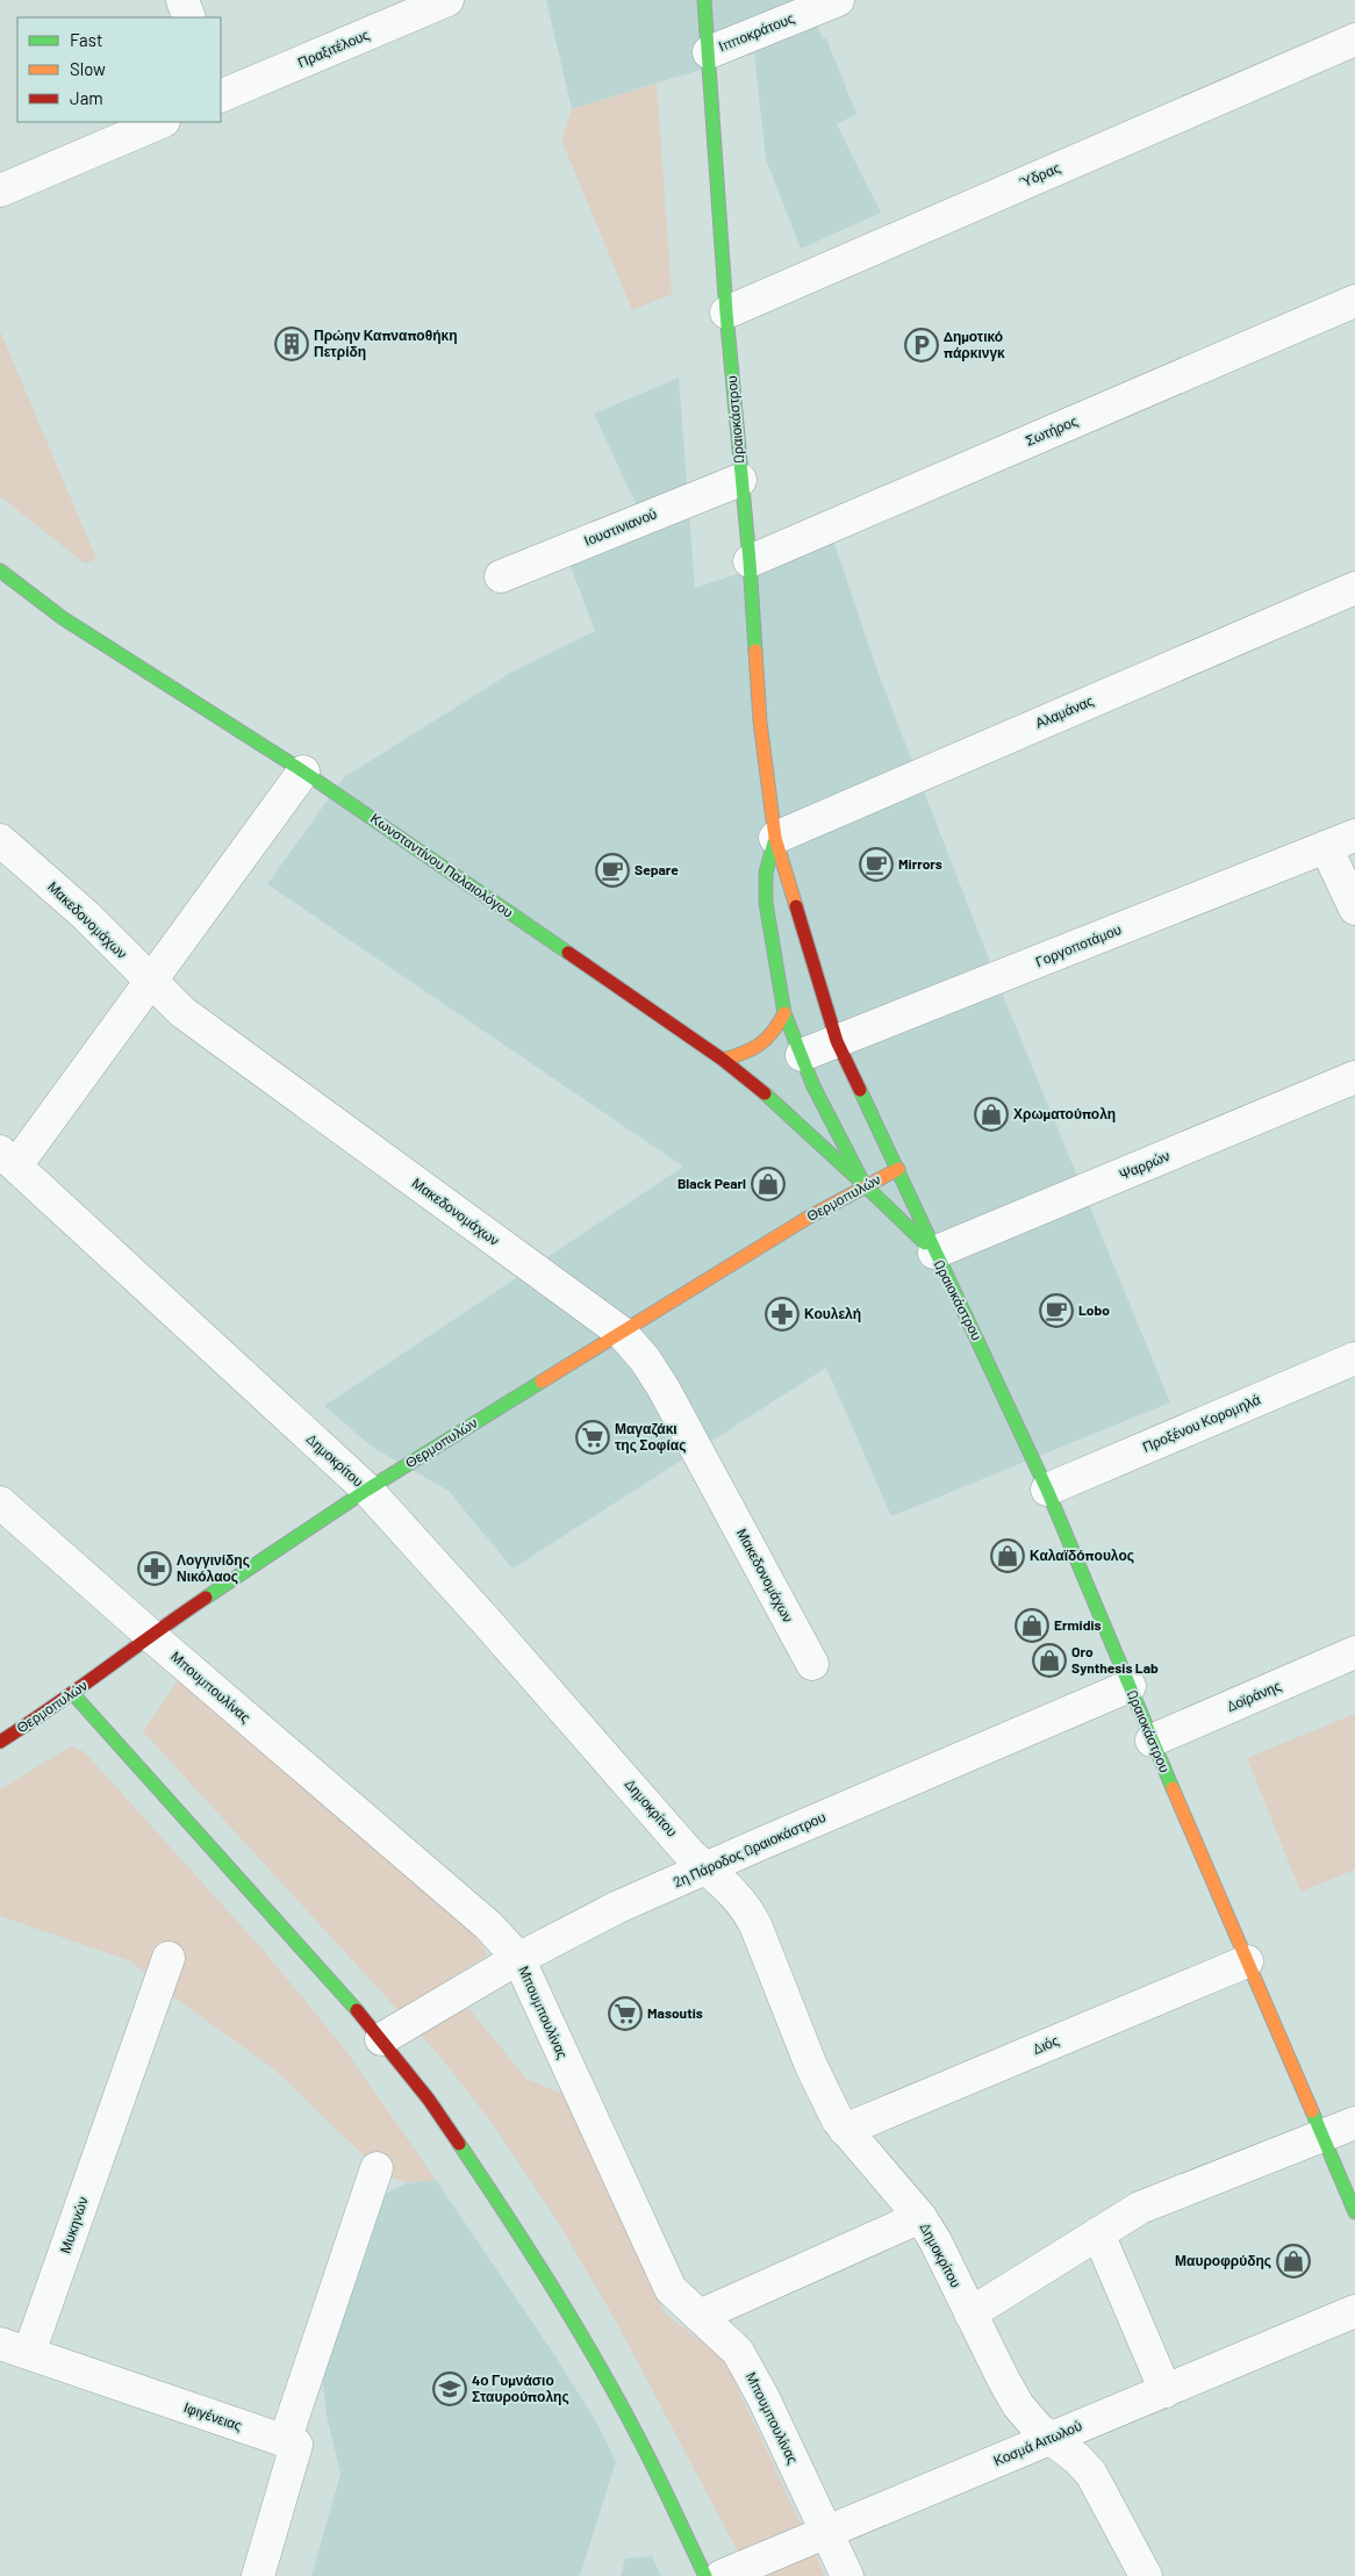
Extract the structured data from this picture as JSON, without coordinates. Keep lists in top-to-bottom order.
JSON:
{
  "streets": {
    "street": [
      "Ιπποκράτους",
      "Πραξιτέλους",
      "Ύδρας",
      "Ωραιοκάστρου",
      "Σωτήρος",
      "Ιουστινιανού",
      "Αλαμάνας",
      "Κωνσταντίνου Παλαιολόγου",
      "Μακεδονομάχων",
      "Γοργοποτάμου",
      "Ψαρρών",
      "Θερμοπυλών",
      "Προξένου Κορομηλά",
      "Δημοκρίτου",
      "Μπουμπουλίνας",
      "Δοϊράνης",
      "2η Πάροδος Ωραιοκάστρου",
      "Διός",
      "Μυκηνών",
      "Ιφιγένειας",
      "Κοσμά Αιτωλού"
    ]
  },
  "crossings": [
    ["Ιπποκράτους", "Ωραιοκάστρου"],
    ["Ύδρας", "Ωραιοκάστρου"],
    ["Ωραιοκάστρου", "Σωτήρος"],
    ["Ωραιοκάστρου", "Ιουστινιανού"],
    ["Ωραιοκάστρου", "Αλαμάνας"],
    ["Ωραιοκάστρου", "Κωνσταντίνου Παλαιολόγου"],
    ["Ωραιοκάστρου", "Γοργοποτάμου"],
    ["Ωραιοκάστρου", "Ψαρρών"],
    ["Ωραιοκάστρου", "Θερμοπυλών"],
    ["Ωραιοκάστρου", "Προξένου Κορομηλά"],
    ["Ωραιοκάστρου", "Δοϊράνης"],
    ["Ωραιοκάστρου", "2η Πάροδος Ωραιοκάστρου"],
    ["Ωραιοκάστρου", "Διός"],
    ["Κωνσταντίνου Παλαιολόγου", "Θερμοπυλών"],
    ["Μακεδονομάχων", "Θερμοπυλών"],
    ["Θερμοπυλών", "Δημοκρίτου"],
    ["Θερμοπυλών", "Μπουμπουλίνας"],
    ["Δημοκρίτου", "2η Πάροδος Ωραιοκάστρου"],
    ["Δημοκρίτου", "Διός"],
    ["Δημοκρίτου", "Κοσμά Αιτωλού"],
    ["Μπουμπουλίνας", "2η Πάροδος Ωραιοκάστρου"],
    ["Μπουμπουλίνας", "Κοσμά Αιτωλού"],
    ["Μυκηνών", "Ιφιγένειας"]
  ],
  "places": {
    "building": ["Πρώην Καπναποθήκη Πετρίδη"],
    "parking": ["Δημοτικό πάρκινγκ"],
    "cafe": ["Mirrors", "Separe", "Lobo"],
    "shop": [
      "Χρωματούπολη",
      "Black Pearl",
      "Καλαϊδόπουλος",
      "Ermidis",
      "Oro Synthesis Lab",
      "Μαυροφρύδης"
    ],
    "pharmacy": ["Κουλελή", "Λογγινίδης Νικόλαος"],
    "supermarket": ["Μαγαζάκι της Σοφίας", "Masoutis"],
    "school or university": ["4ο Γυμνάσιο Σταυρούπολης"]
  },
  "legend": ["Fast", "Slow", "Jam"]
}
